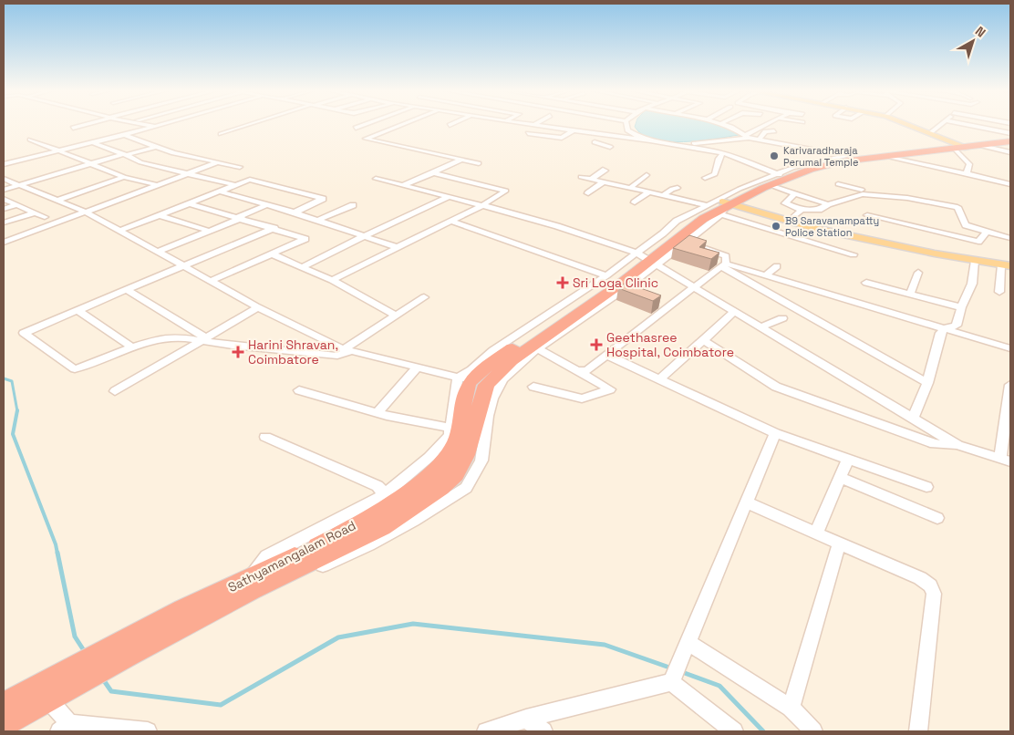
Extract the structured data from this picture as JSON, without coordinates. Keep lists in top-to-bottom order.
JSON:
{
  "streets": {
    "highway": ["Sathyamangalam Road"]
  },
  "places": {
    "other": ["Karivaradharaja Perumal Temple", "B9 Saravanampatty Police Station"],
    "health": ["Sri Loga Clinic", "Geethasree Hospital, Coimbatore", "Harini Shravan, Coimbatore"]
  },
  "north": "top right"
}
